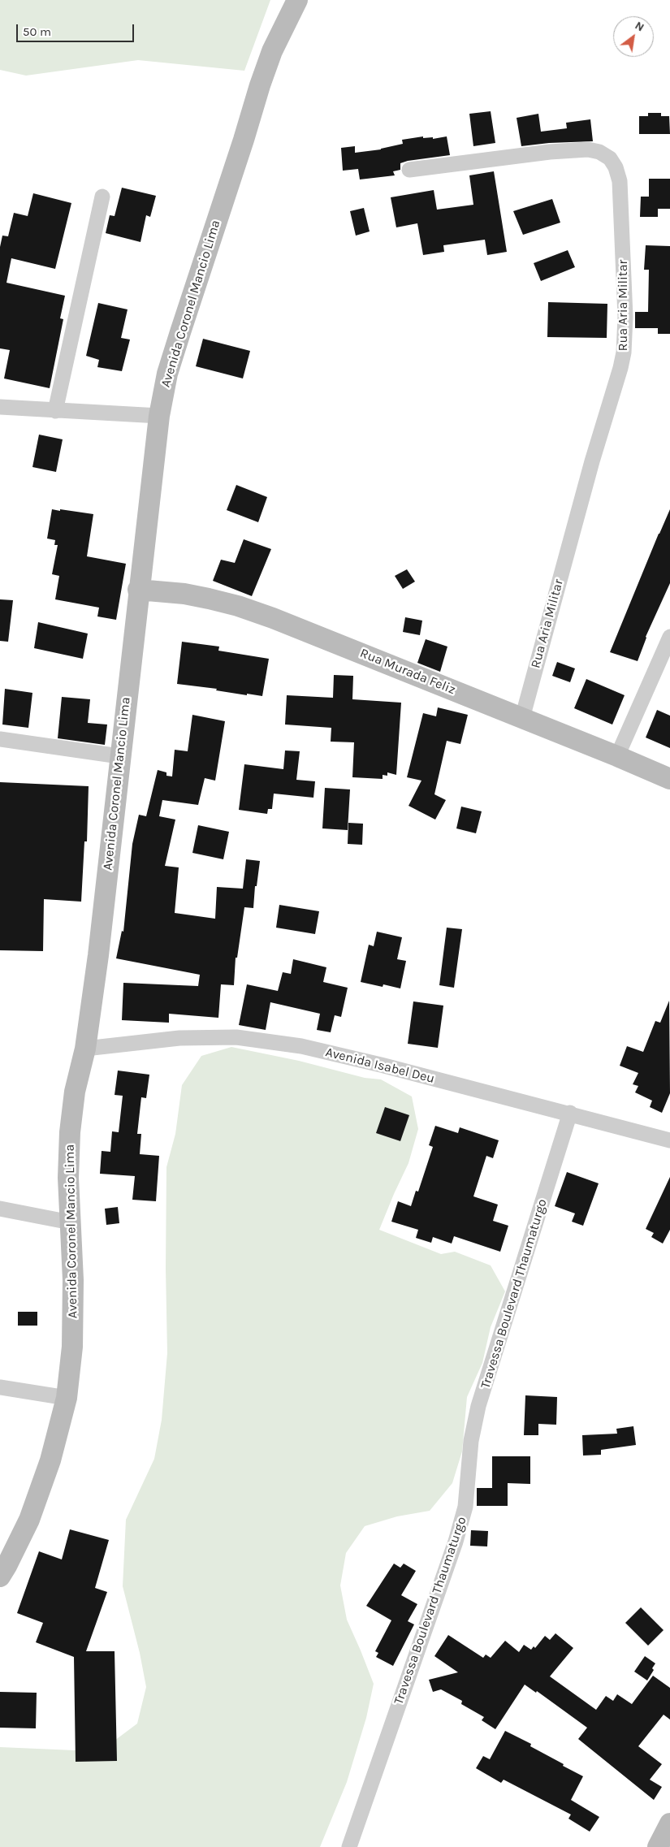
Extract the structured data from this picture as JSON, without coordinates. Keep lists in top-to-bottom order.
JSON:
{
  "streets": {
    "street": [
      "Avenida Coronel Mancio Lima",
      "Rua Aria Militar",
      "Rua Murada Feliz",
      "Avenida Isabel Deu",
      "Travessa Boulevard Thaumaturgo"
    ]
  },
  "crossings": [
    ["Avenida Coronel Mancio Lima", "Rua Murada Feliz"],
    ["Avenida Coronel Mancio Lima", "Avenida Isabel Deu"],
    ["Rua Aria Militar", "Rua Murada Feliz"],
    ["Avenida Isabel Deu", "Travessa Boulevard Thaumaturgo"]
  ],
  "scale_bar": "50 m",
  "north": "top right"
}
